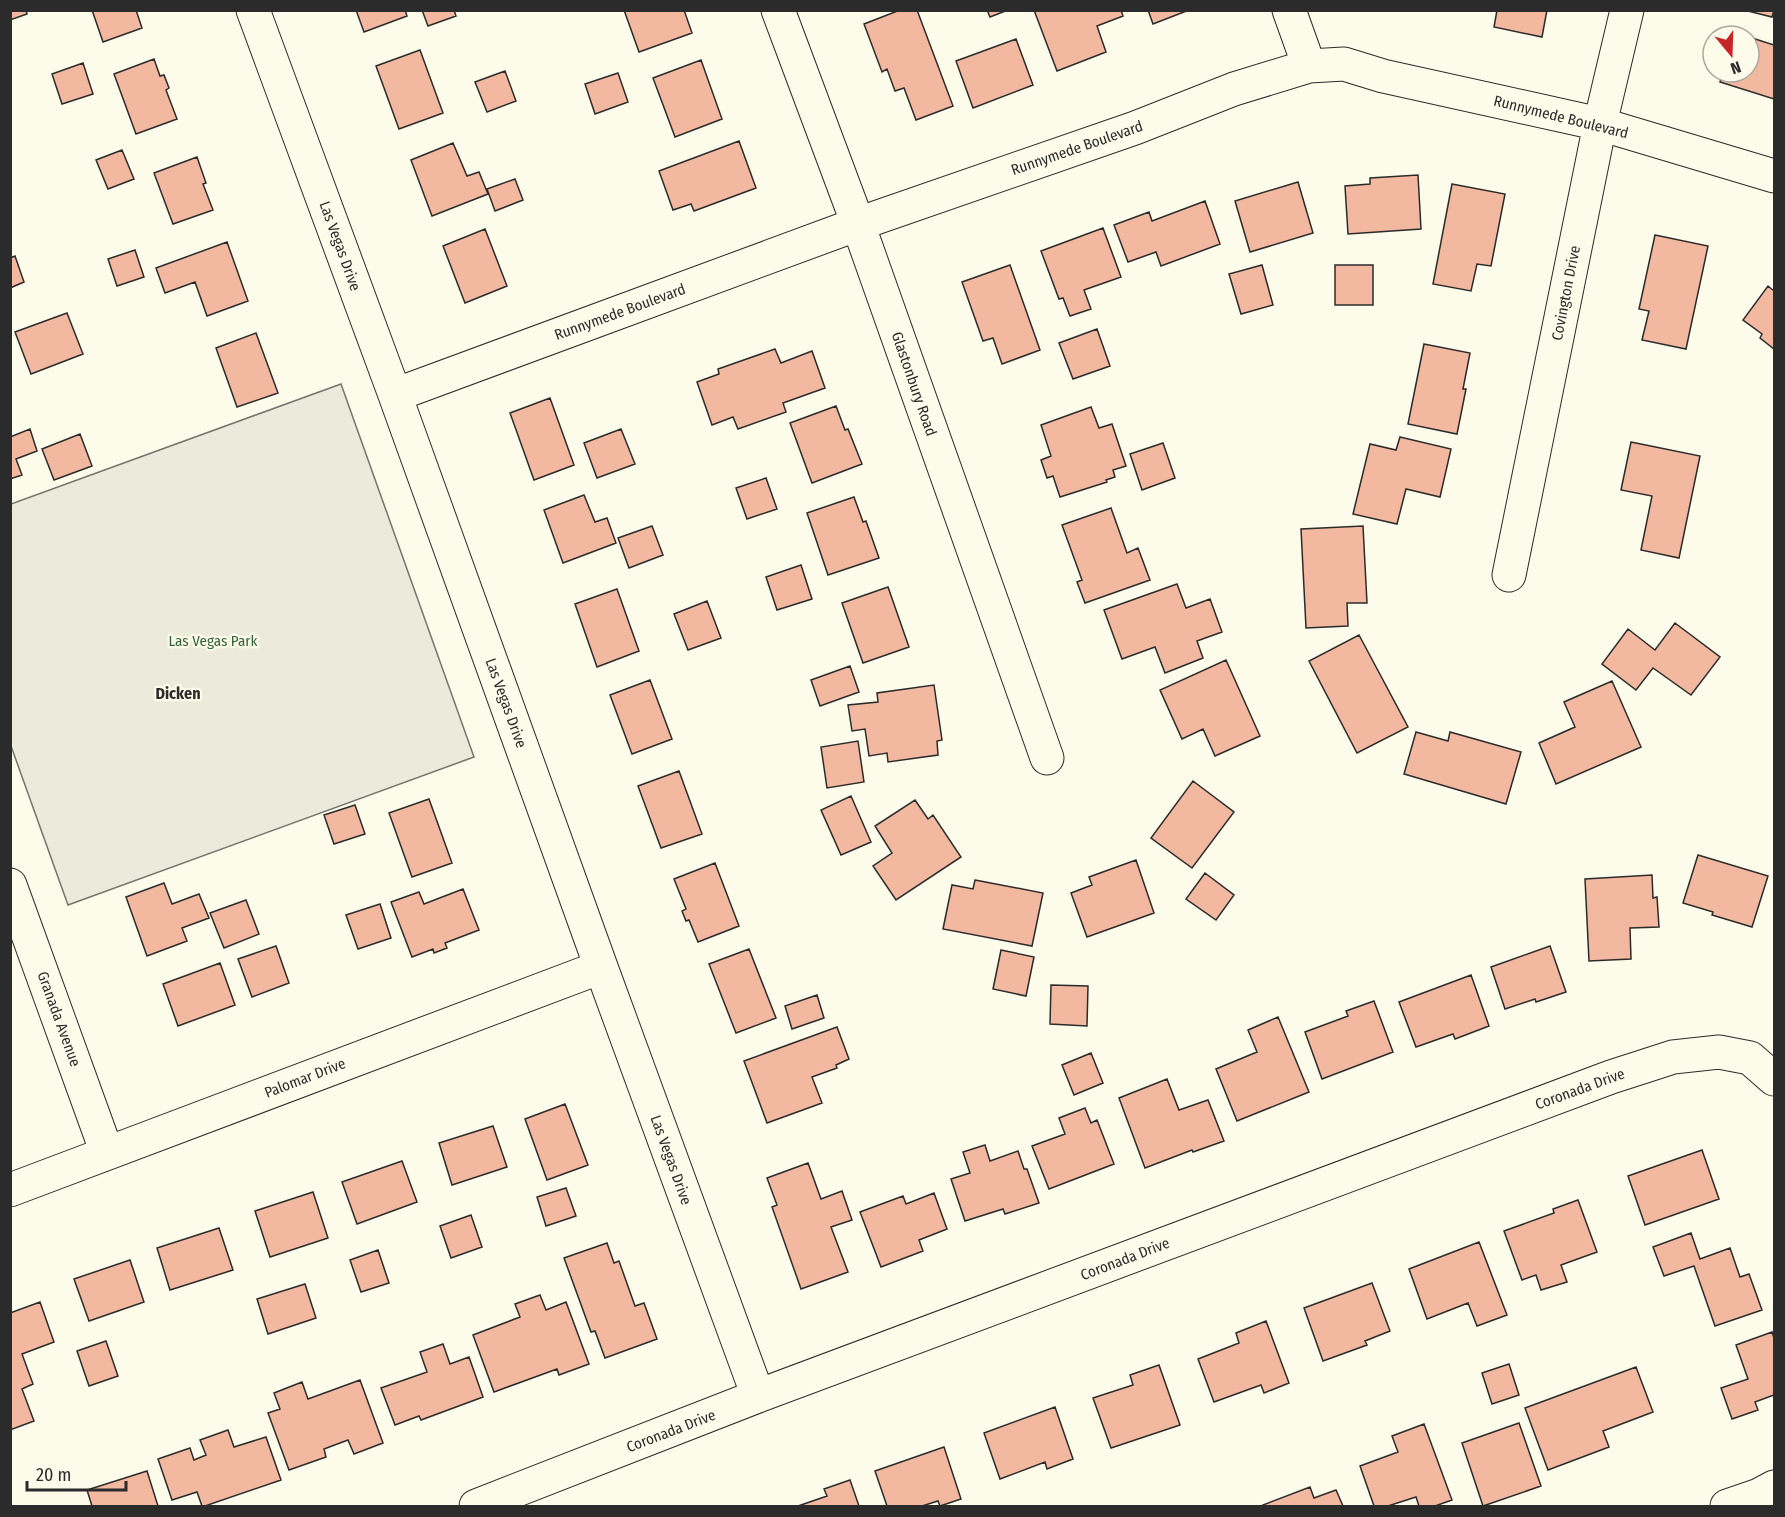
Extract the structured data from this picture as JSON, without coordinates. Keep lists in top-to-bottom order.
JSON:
{
  "streets": {
    "street": [
      "Runnymede Boulevard",
      "Las Vegas Drive",
      "Covington Drive",
      "Glastonbury Road",
      "Granada Avenue",
      "Palomar Drive",
      "Coronada Drive"
    ]
  },
  "crossings": [
    ["Runnymede Boulevard", "Las Vegas Drive"],
    ["Runnymede Boulevard", "Covington Drive"],
    ["Runnymede Boulevard", "Glastonbury Road"],
    ["Las Vegas Drive", "Palomar Drive"],
    ["Las Vegas Drive", "Coronada Drive"],
    ["Granada Avenue", "Palomar Drive"]
  ],
  "districts": ["Dicken"],
  "parks": ["Las Vegas Park"],
  "scale_bar": "20 m",
  "north": "bottom"
}
